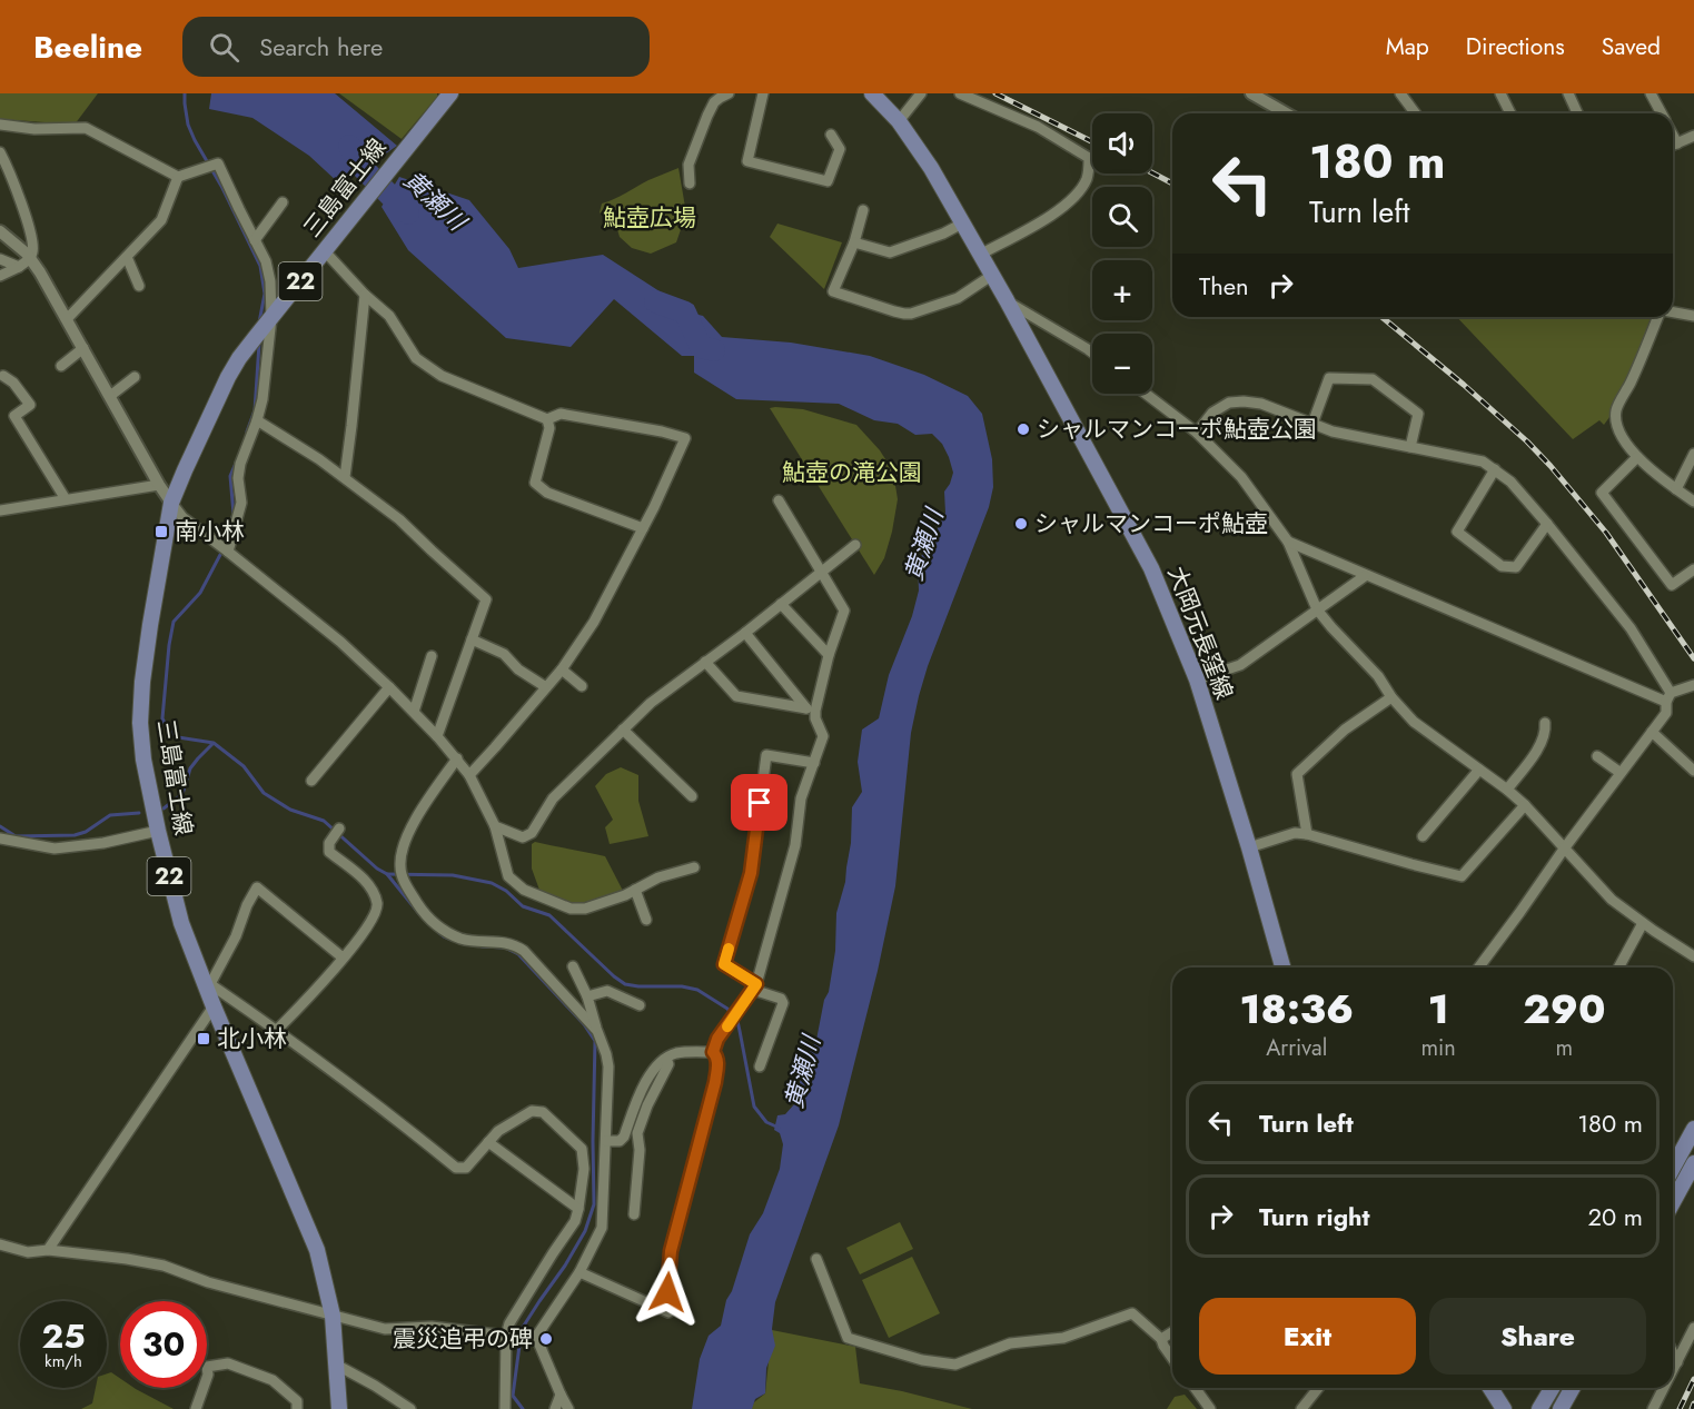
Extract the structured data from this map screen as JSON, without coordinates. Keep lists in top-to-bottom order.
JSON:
{
  "streets": {
    "main road": ["三島富士線", "22", "大岡元長窪線"]
  },
  "water": ["黄瀬川"],
  "parks": ["鮎壺広場", "鮎壺の滝公園"],
  "places": {
    "other": ["シャルマンコーポ鮎壺公園", "シャルマンコーポ鮎壺", "震災追弔の碑"],
    "transit": ["南小林", "北小林"]
  },
  "page": {
    "header": "Beeline",
    "search": "Search here",
    "nav": ["Map", "Directions", "Saved"],
    "map_buttons": ["+", "−"],
    "turn": ["180 m", "Turn left"],
    "then": "Then",
    "eta": [
      "18:36",
      "Arrival",
      "1",
      "min",
      "290",
      "m"
    ],
    "list": [
      {
        "name": "Turn left",
        "value": "180 m"
      },
      {
        "name": "Turn right",
        "value": "20 m"
      }
    ],
    "buttons": ["Exit", "Share"],
    "speed": "25 km/h",
    "limit": "30"
  }
}
